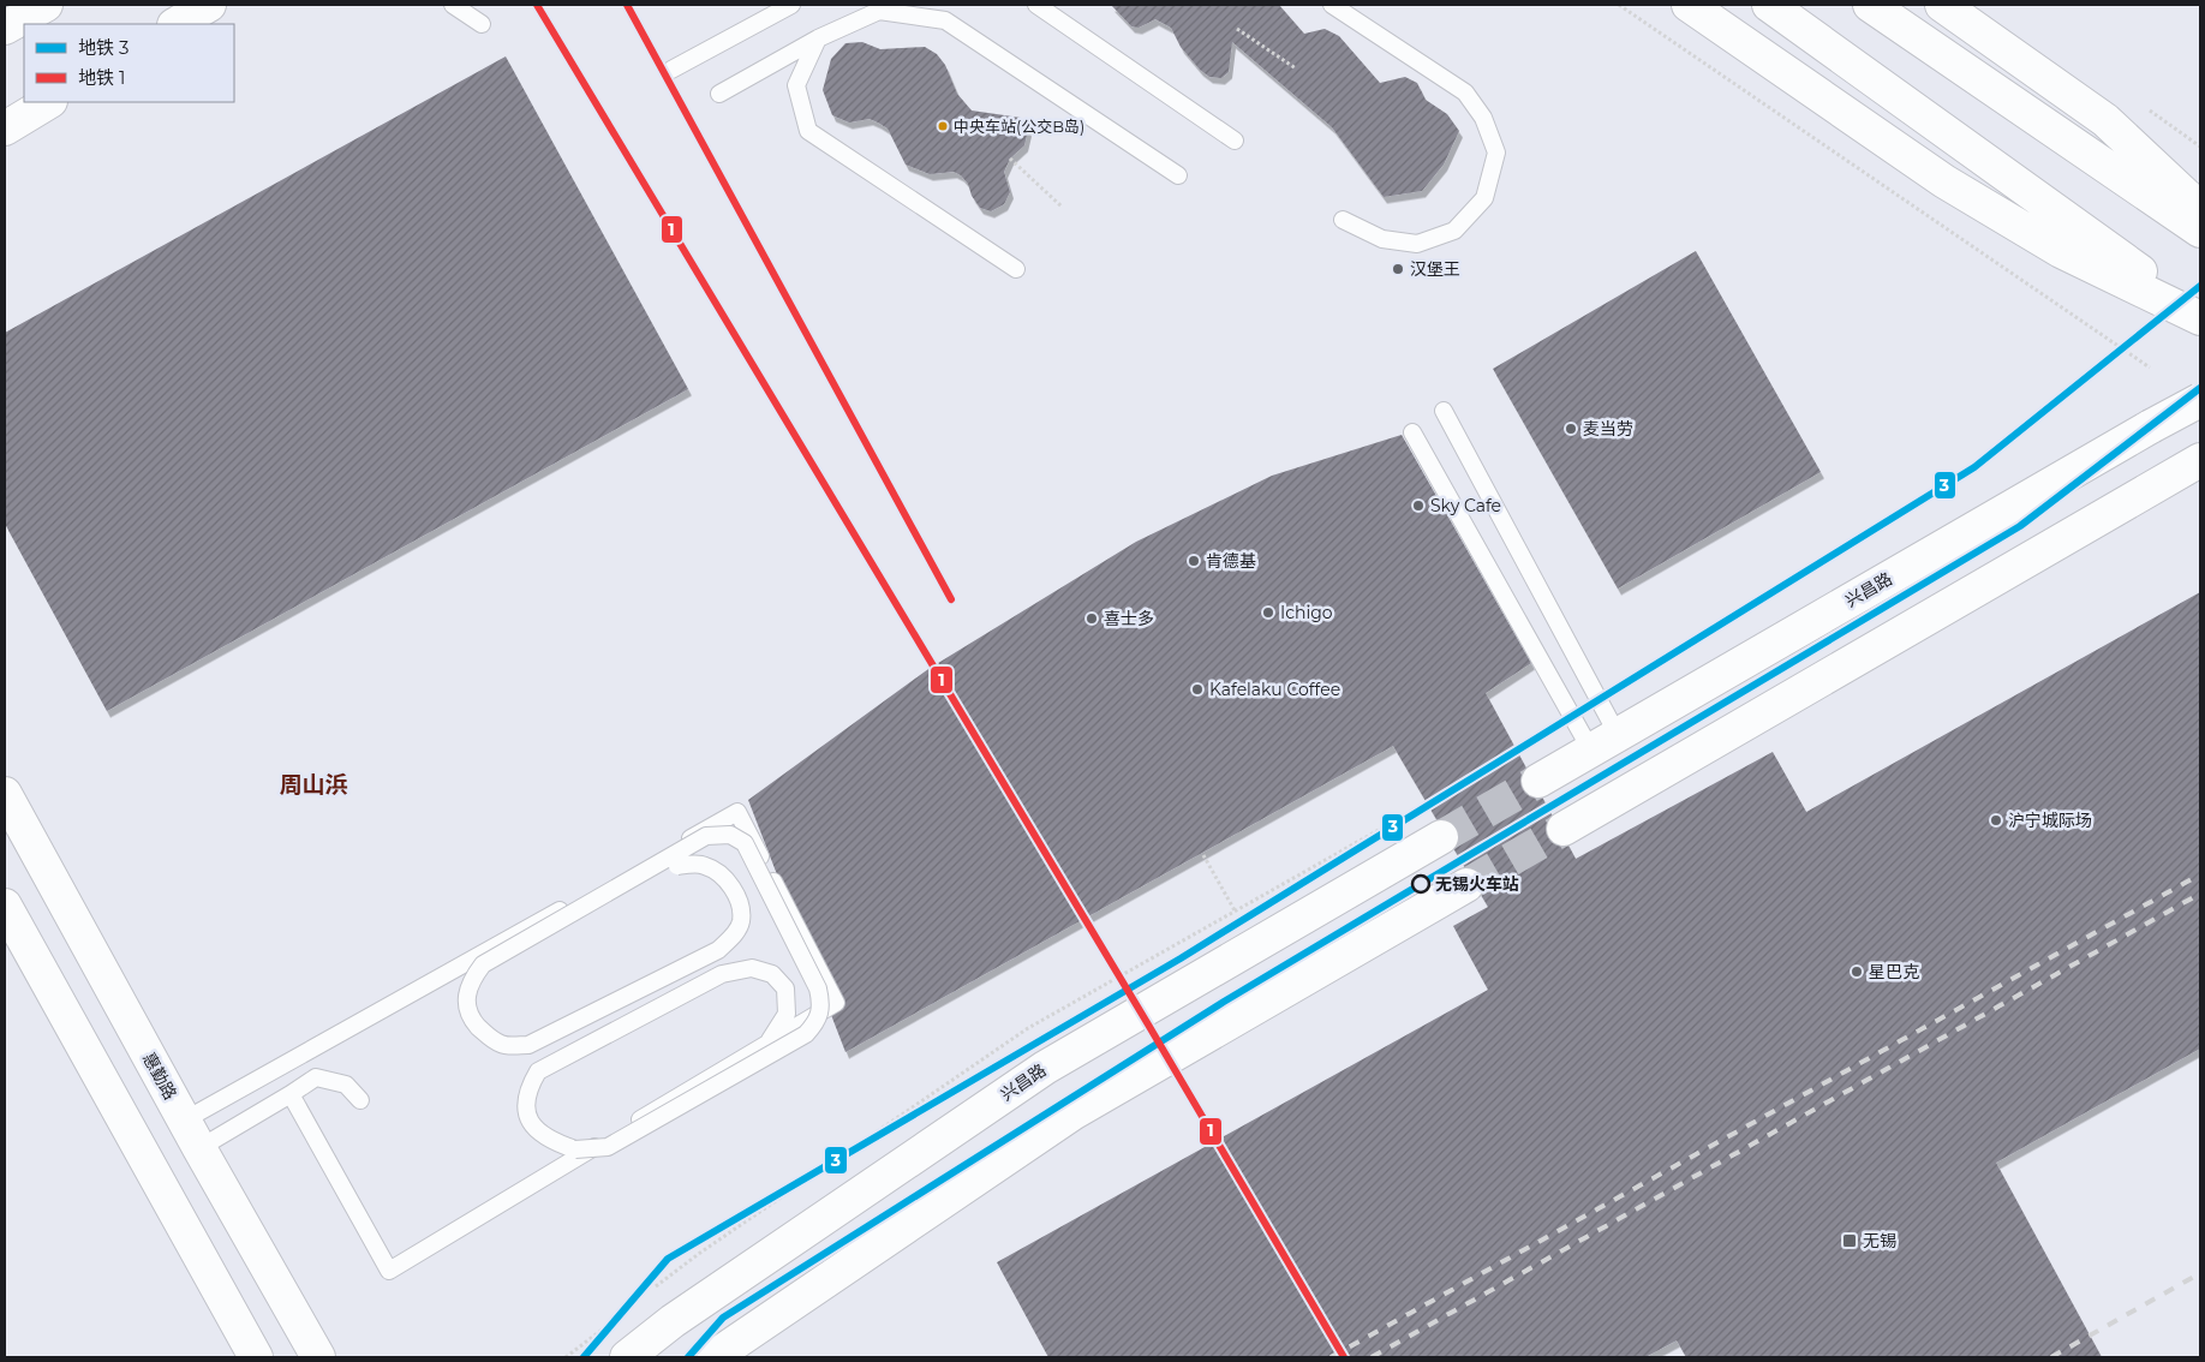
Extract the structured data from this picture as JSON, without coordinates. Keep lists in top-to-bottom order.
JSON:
{
  "streets": {
    "main road": ["兴昌路", "惠勤路"]
  },
  "districts": ["周山浜"],
  "places": {
    "other": [
      "中央车站(公交B岛)",
      "汉堡王",
      "麦当劳",
      "Sky Cafe",
      "肯德基",
      "Ichigo",
      "喜士多",
      "Kafelaku Coffee",
      "沪宁城际场",
      "无锡火车站",
      "星巴克"
    ],
    "transit": ["无锡"]
  },
  "lines": ["metro line 1", "metro line 3"],
  "legend": ["地铁 3", "地铁 1"]
}
